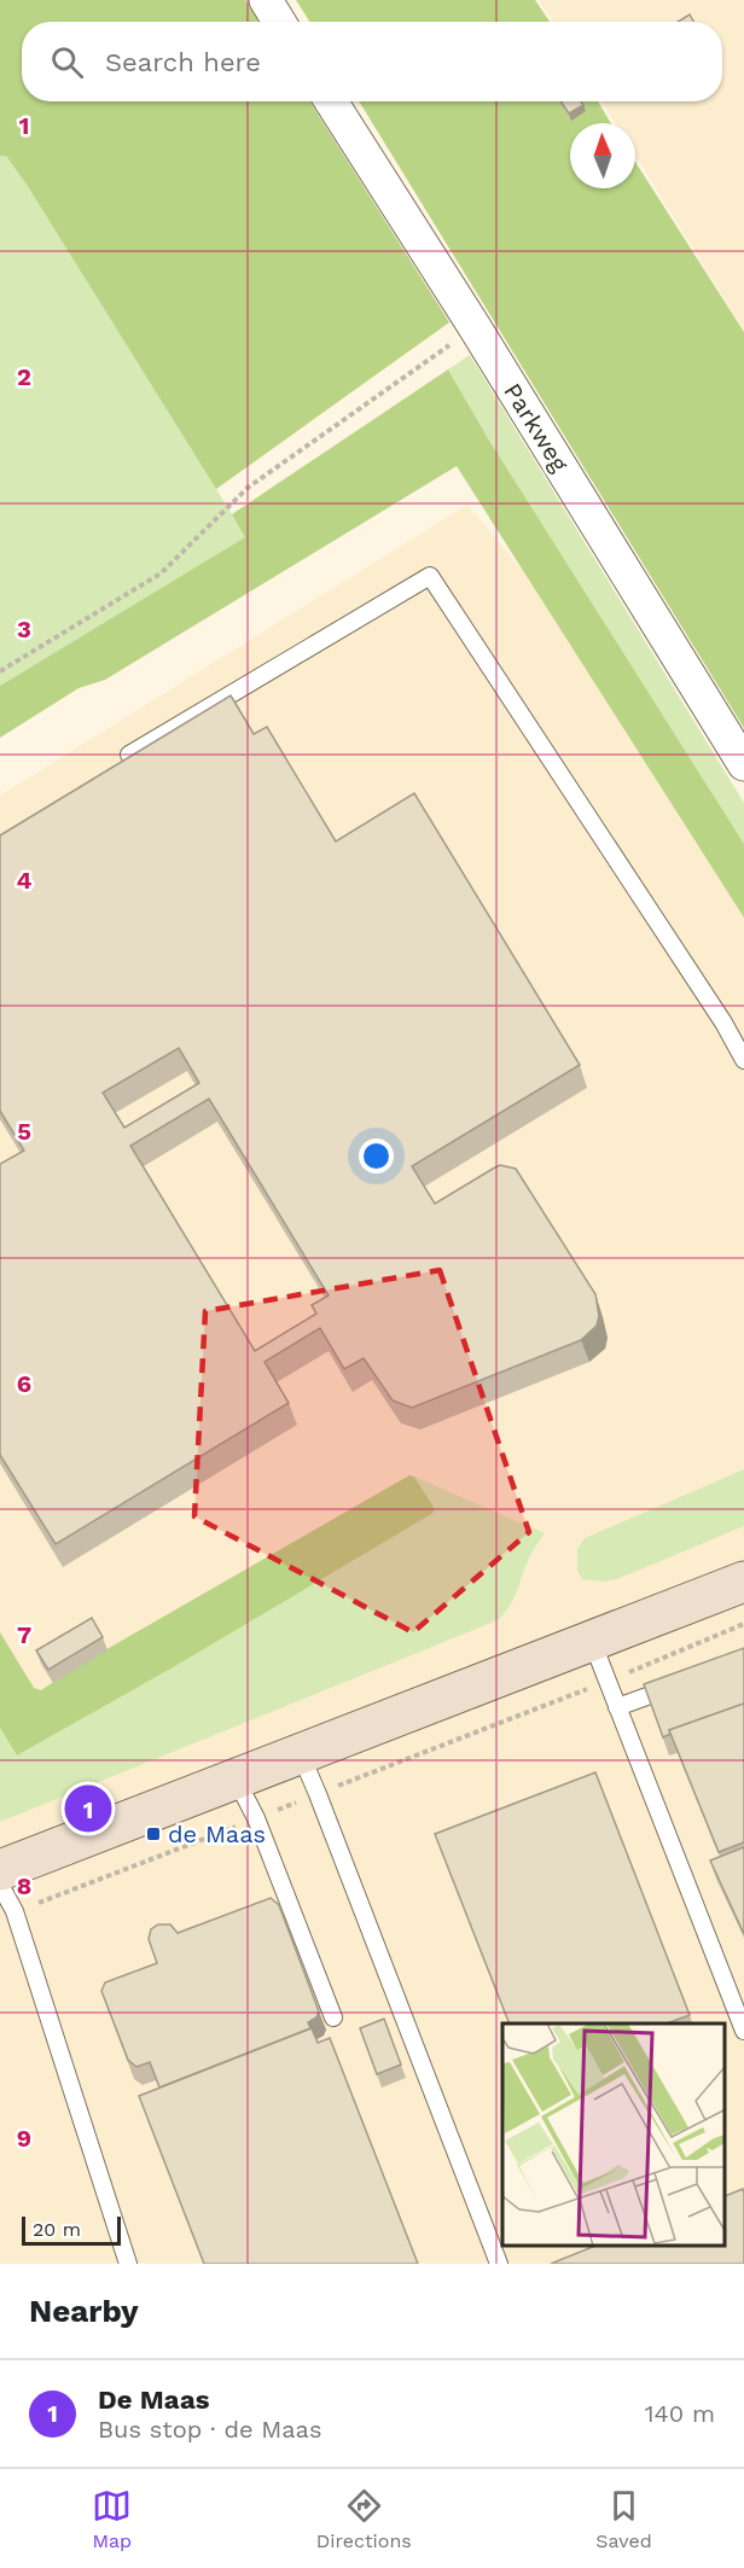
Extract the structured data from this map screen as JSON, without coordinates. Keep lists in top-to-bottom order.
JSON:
{
  "streets": {
    "street": ["Parkweg"]
  },
  "places": {
    "transit": ["de Maas"]
  },
  "scale_bar": "20 m",
  "north": "top",
  "page": {
    "search": "Search here",
    "pins": "1",
    "scale": "20 m",
    "heading": "Nearby",
    "list": [
      {
        "mark": "1",
        "name": "De Maas",
        "note": "Bus stop · de Maas",
        "value": "140 m"
      }
    ],
    "nav": ["Map", "Directions", "Saved"]
  },
  "grid": {
    "rows": [
      "1",
      "2",
      "3",
      "4",
      "5",
      "6",
      "7",
      "8",
      "9"
    ]
  }
}
